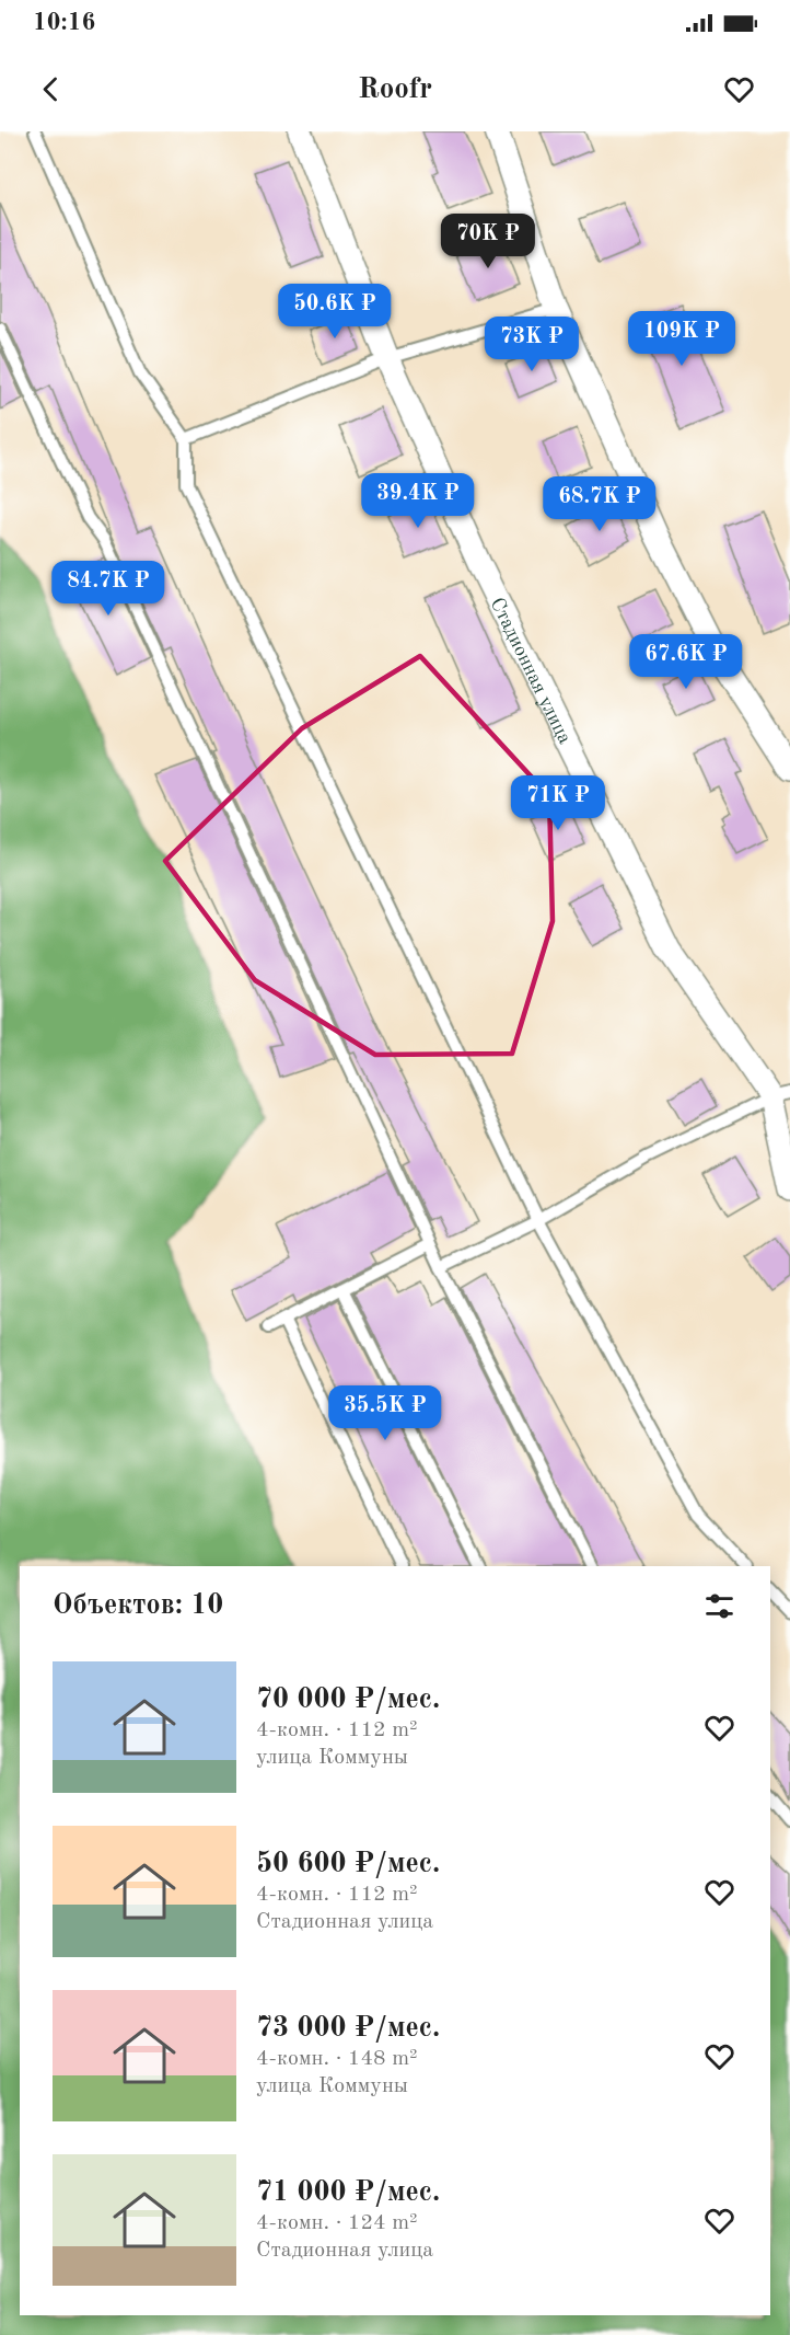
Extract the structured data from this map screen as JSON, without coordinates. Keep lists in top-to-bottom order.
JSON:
{
  "streets": {
    "street": ["Стадионная улица"]
  },
  "page": {
    "status": "10:16",
    "header": "Roofr",
    "price": [
      "70K ₽",
      "50.6K ₽",
      "109K ₽",
      "73K ₽",
      "39.4K ₽",
      "68.7K ₽",
      "84.7K ₽",
      "67.6K ₽",
      "71K ₽",
      "35.5K ₽"
    ],
    "heading": "Объектов: 10",
    "list": [
      {
        "name": "70 000 ₽/мес.",
        "note": "4-комн. · 112 m² · улица Коммуны"
      },
      {
        "name": "50 600 ₽/мес.",
        "note": "4-комн. · 112 m² · Стадионная улица"
      },
      {
        "name": "73 000 ₽/мес.",
        "note": "4-комн. · 148 m² · улица Коммуны"
      },
      {
        "name": "71 000 ₽/мес.",
        "note": "4-комн. · 124 m² · Стадионная улица"
      }
    ]
  }
}
